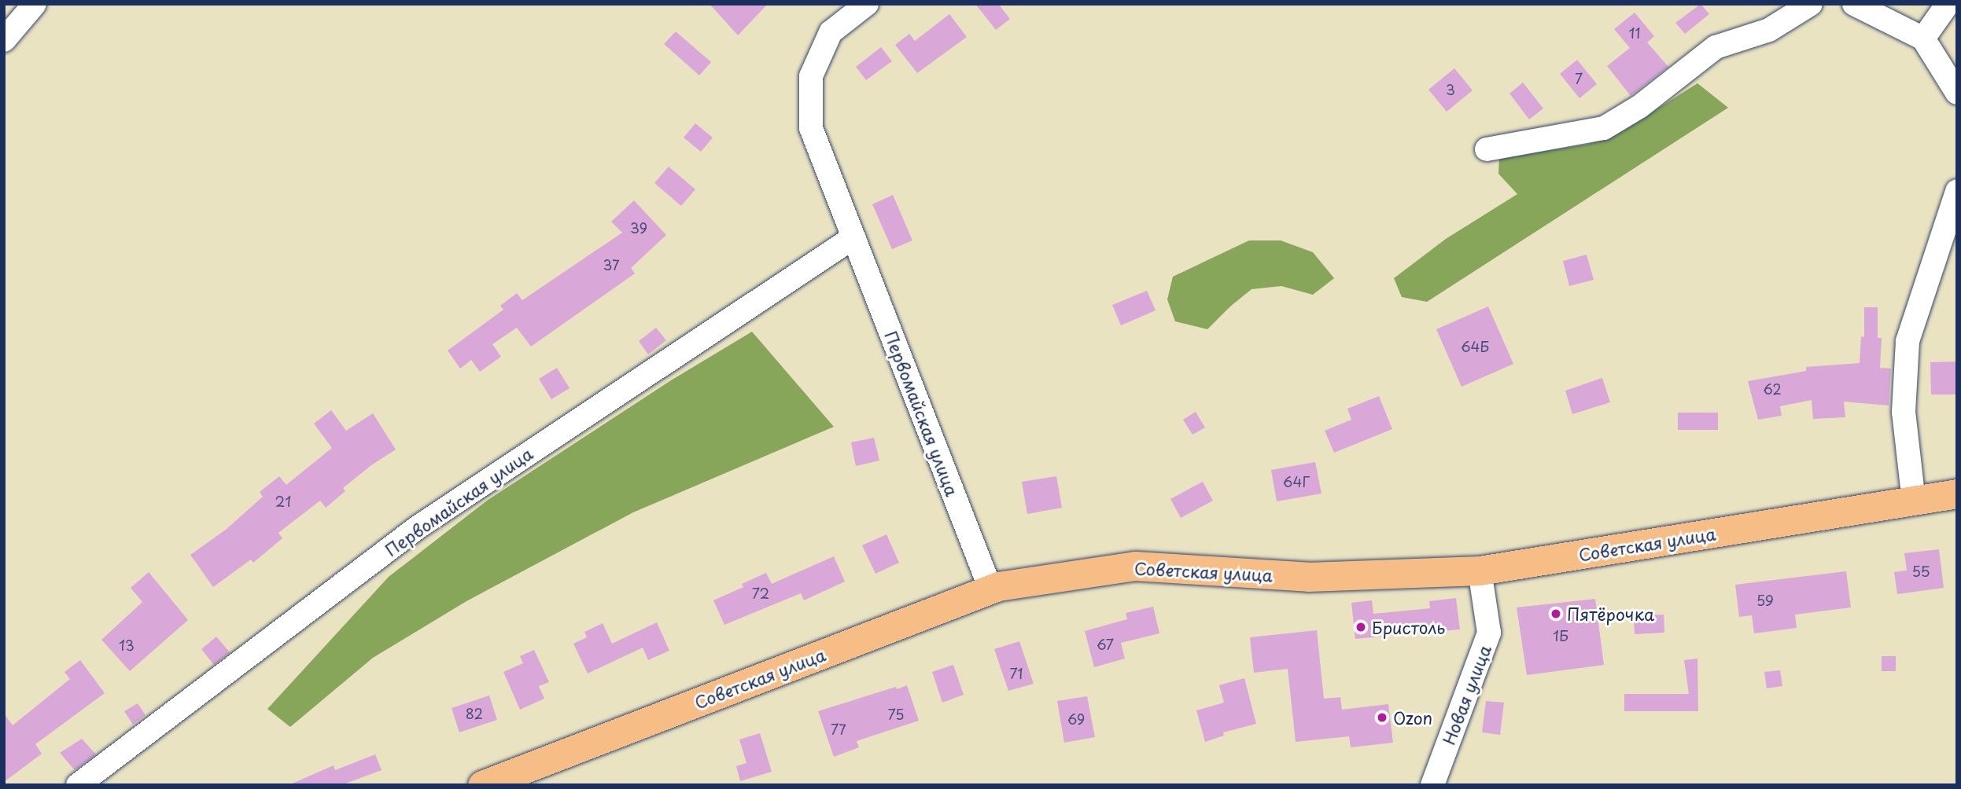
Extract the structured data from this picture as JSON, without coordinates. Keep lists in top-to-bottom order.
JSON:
{
  "streets": {
    "main road": ["Советская улица"],
    "street": ["Первомайская улица", "Новая улица"]
  },
  "crossings": [
    ["Первомайская улица", "Советская улица"],
    ["Советская улица", "Новая улица"]
  ],
  "places": ["Пятёрочка", "Бристоль", "Ozon"],
  "house_numbers": [
    "11",
    "7",
    "3",
    "39",
    "37",
    "64Б",
    "62",
    "64Г",
    "21",
    "55",
    "72",
    "59",
    "1Б",
    "67",
    "13",
    "71",
    "82",
    "75",
    "69",
    "77"
  ]
}
